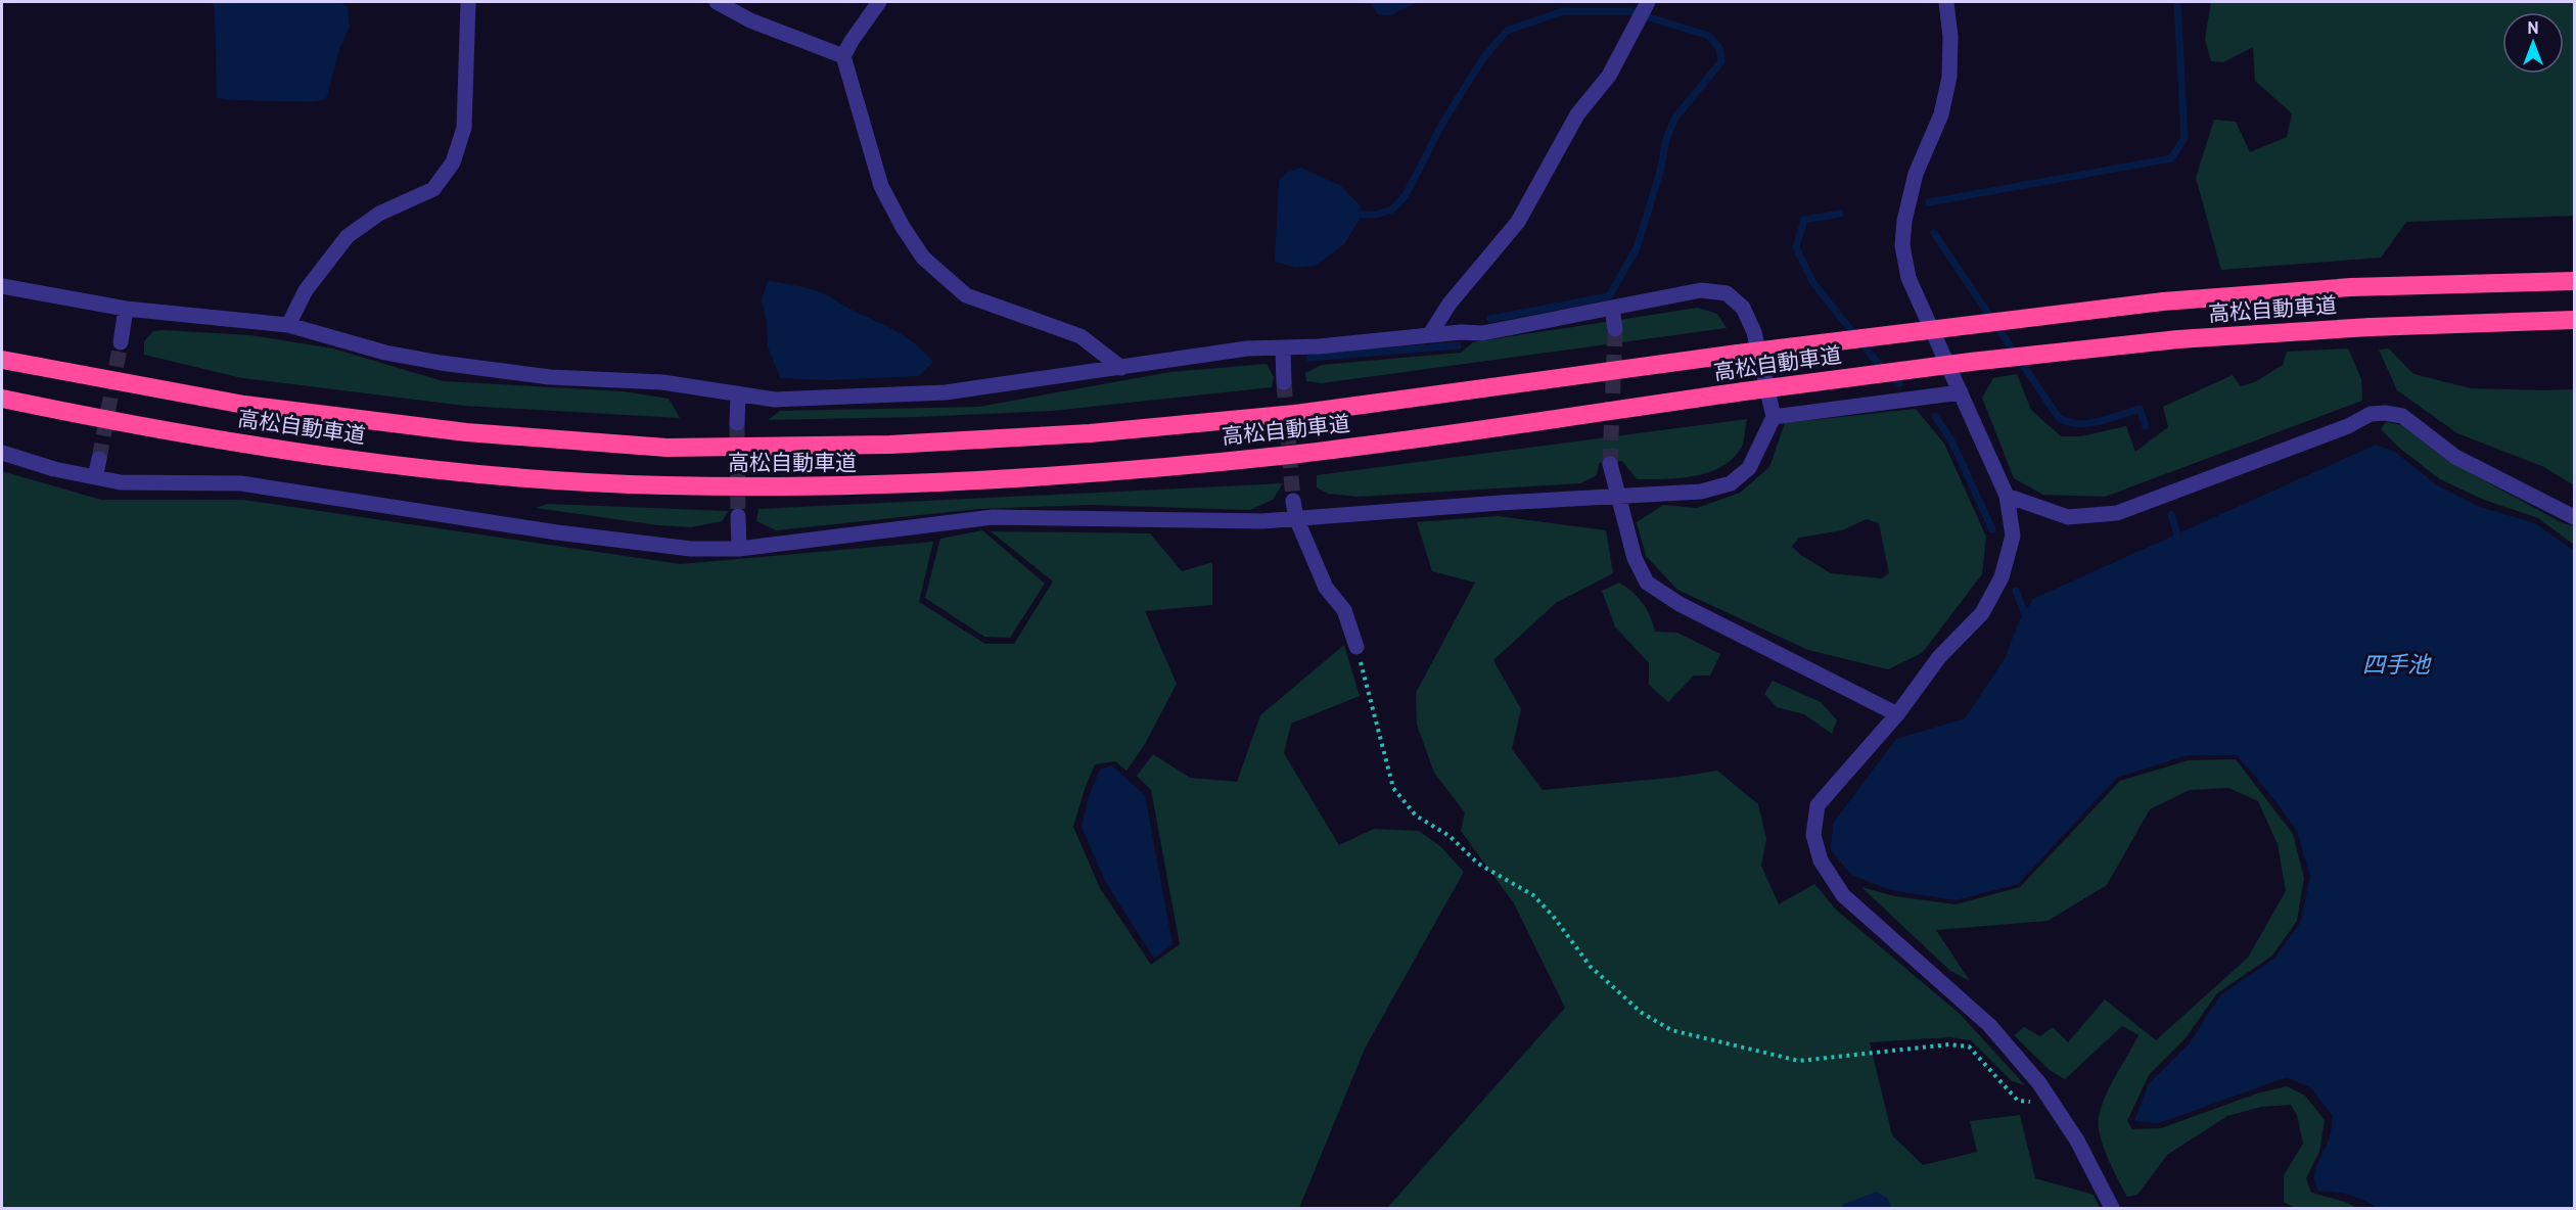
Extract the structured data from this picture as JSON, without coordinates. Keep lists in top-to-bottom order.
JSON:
{
  "streets": {
    "highway": ["高松自動車道"]
  },
  "water": ["四手池"],
  "north": "top"
}
